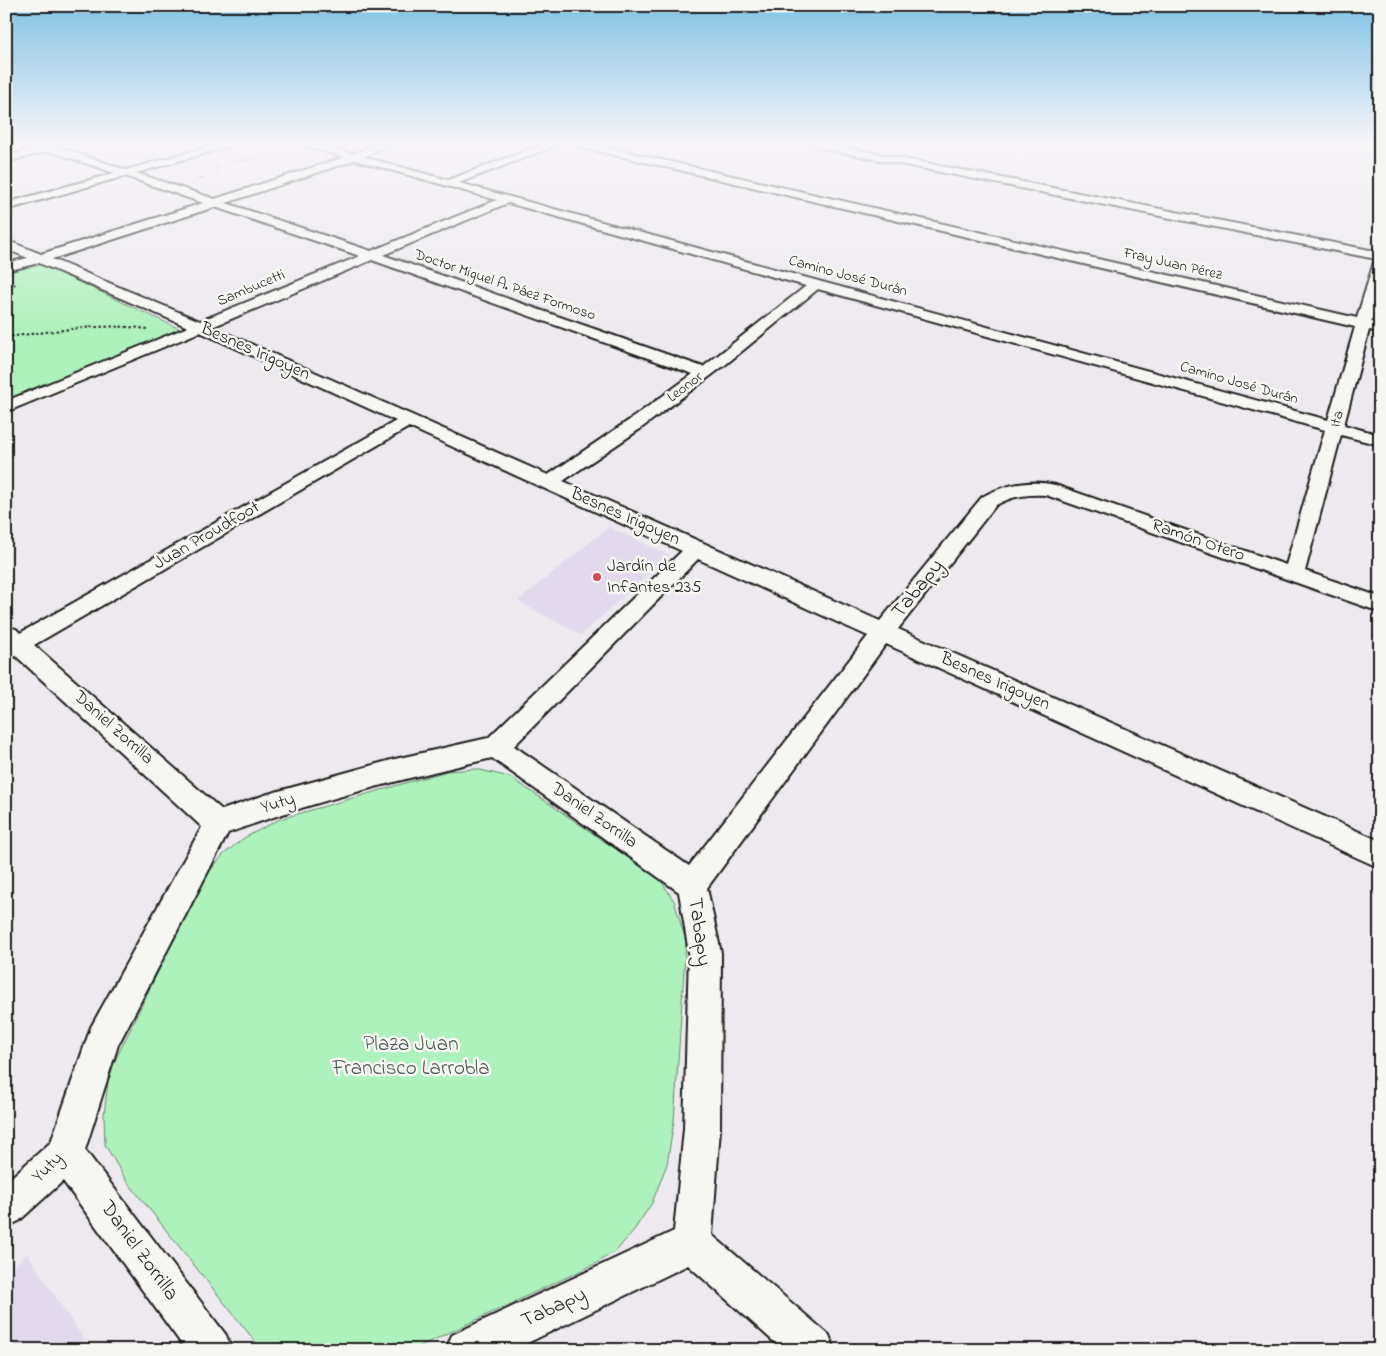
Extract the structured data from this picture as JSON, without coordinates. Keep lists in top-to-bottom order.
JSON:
{
  "streets": {
    "street": [
      "Fray Juan Pérez",
      "Camino José Durán",
      "Doctor Miguel A. Páez Formoso",
      "Sambucetti",
      "Besnes Irigoyen",
      "Leonor",
      "Ita",
      "Juan Proudfoot",
      "Ramón Otero",
      "Tabapy",
      "Daniel Zorrilla",
      "Yuty"
    ]
  },
  "crossings": [
    ["Fray Juan Pérez", "Ita"],
    ["Camino José Durán", "Leonor"],
    ["Camino José Durán", "Ita"],
    ["Doctor Miguel A. Páez Formoso", "Sambucetti"],
    ["Doctor Miguel A. Páez Formoso", "Leonor"],
    ["Sambucetti", "Besnes Irigoyen"],
    ["Besnes Irigoyen", "Leonor"],
    ["Besnes Irigoyen", "Juan Proudfoot"],
    ["Besnes Irigoyen", "Tabapy"],
    ["Ita", "Ramón Otero"],
    ["Juan Proudfoot", "Daniel Zorrilla"],
    ["Ramón Otero", "Tabapy"],
    ["Tabapy", "Daniel Zorrilla"],
    ["Daniel Zorrilla", "Yuty"]
  ],
  "parks": ["Plaza Juan Francisco Larrobla"],
  "places": ["Jardín de Infantes 235"]
}
